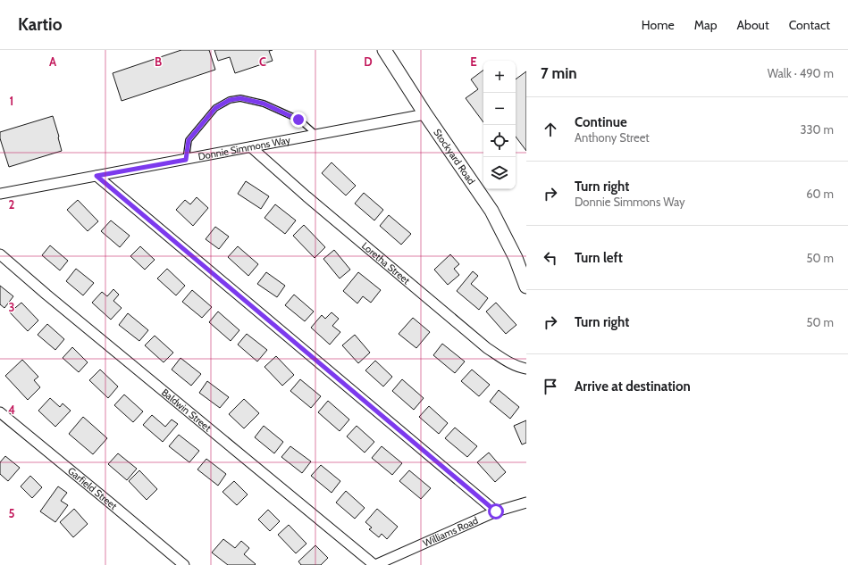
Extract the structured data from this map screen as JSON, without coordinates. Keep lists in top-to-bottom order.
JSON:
{
  "streets": {
    "street": [
      "Donnie Simmons Way",
      "Stockyard Road",
      "Loretha Street",
      "Baldwin Street",
      "Garfield Street",
      "Williams Road"
    ]
  },
  "crossings": [
    ["Donnie Simmons Way", "Stockyard Road"],
    ["Donnie Simmons Way", "Loretha Street"],
    ["Baldwin Street", "Williams Road"]
  ],
  "page": {
    "header": "Kartio",
    "nav": [
      "Home",
      "Map",
      "About",
      "Contact"
    ],
    "heading": ["7 min", "Walk · 490 m"],
    "map_buttons": ["+", "−"],
    "list": [
      ["Continue", "Anthony Street", "330 m"],
      ["Turn right", "Donnie Simmons Way", "60 m"],
      ["Turn left", "50 m"],
      ["Turn right", "50 m"],
      "Arrive at destination"
    ]
  },
  "grid": {
    "columns": [
      "A",
      "B",
      "C",
      "D",
      "E"
    ],
    "rows": [
      "1",
      "2",
      "3",
      "4",
      "5"
    ]
  }
}
